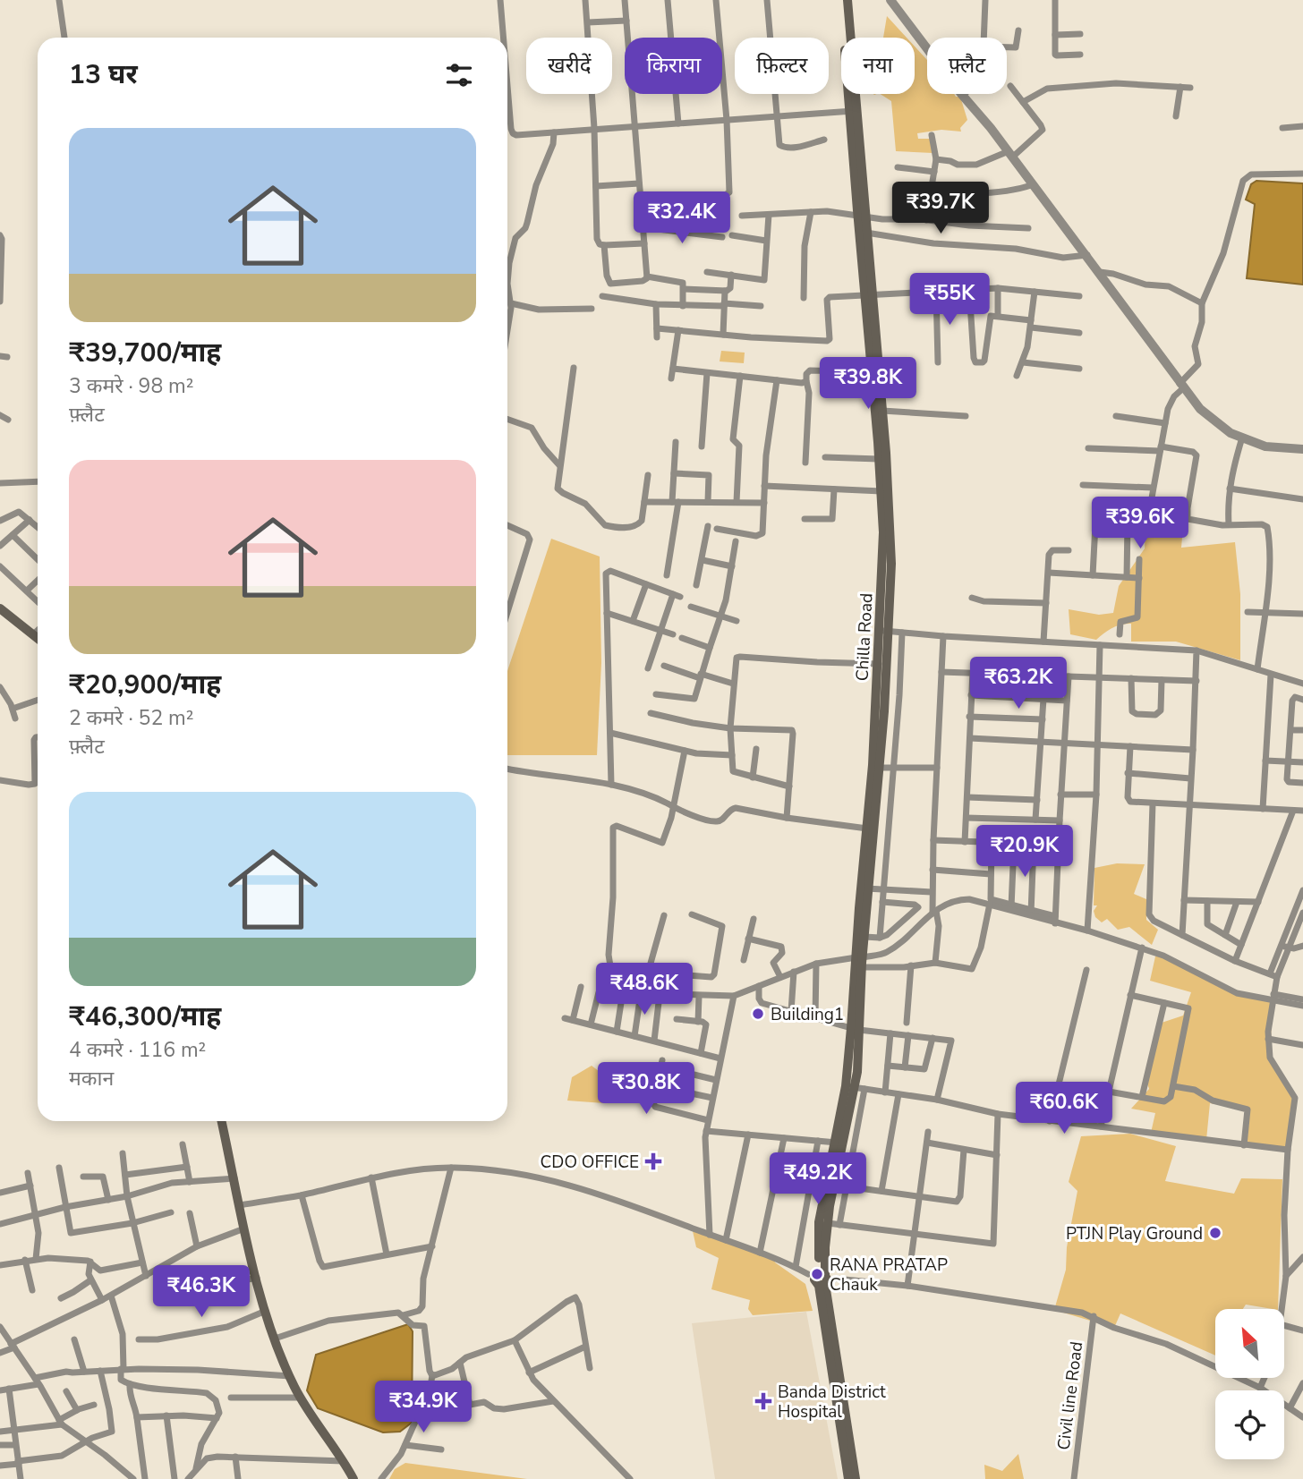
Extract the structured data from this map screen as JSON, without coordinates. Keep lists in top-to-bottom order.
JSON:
{
  "streets": {
    "main road": ["Chilla Road"],
    "street": ["Civil line Road"]
  },
  "places": {
    "other": ["Building1", "PTJN Play Ground", "RANA PRATAP Chauk"],
    "health": ["CDO OFFICE", "Banda District Hospital"]
  },
  "north": "top left",
  "page": {
    "chip": [
      "खरीदें",
      "किराया",
      "फ़िल्टर",
      "नया",
      "फ़्लैट"
    ],
    "heading": "13 घर",
    "list": [
      {
        "name": "₹39,700/माह",
        "note": "3 कमरे · 98 m² · फ़्लैट"
      },
      {
        "name": "₹20,900/माह",
        "note": "2 कमरे · 52 m² · फ़्लैट"
      },
      {
        "name": "₹46,300/माह",
        "note": "4 कमरे · 116 m² · मकान"
      }
    ],
    "price": [
      "₹39.7K",
      "₹32.4K",
      "₹55K",
      "₹39.8K",
      "₹39.6K",
      "₹63.2K",
      "₹20.9K",
      "₹48.6K",
      "₹30.8K",
      "₹60.6K",
      "₹49.2K",
      "₹46.3K",
      "₹34.9K"
    ]
  }
}
